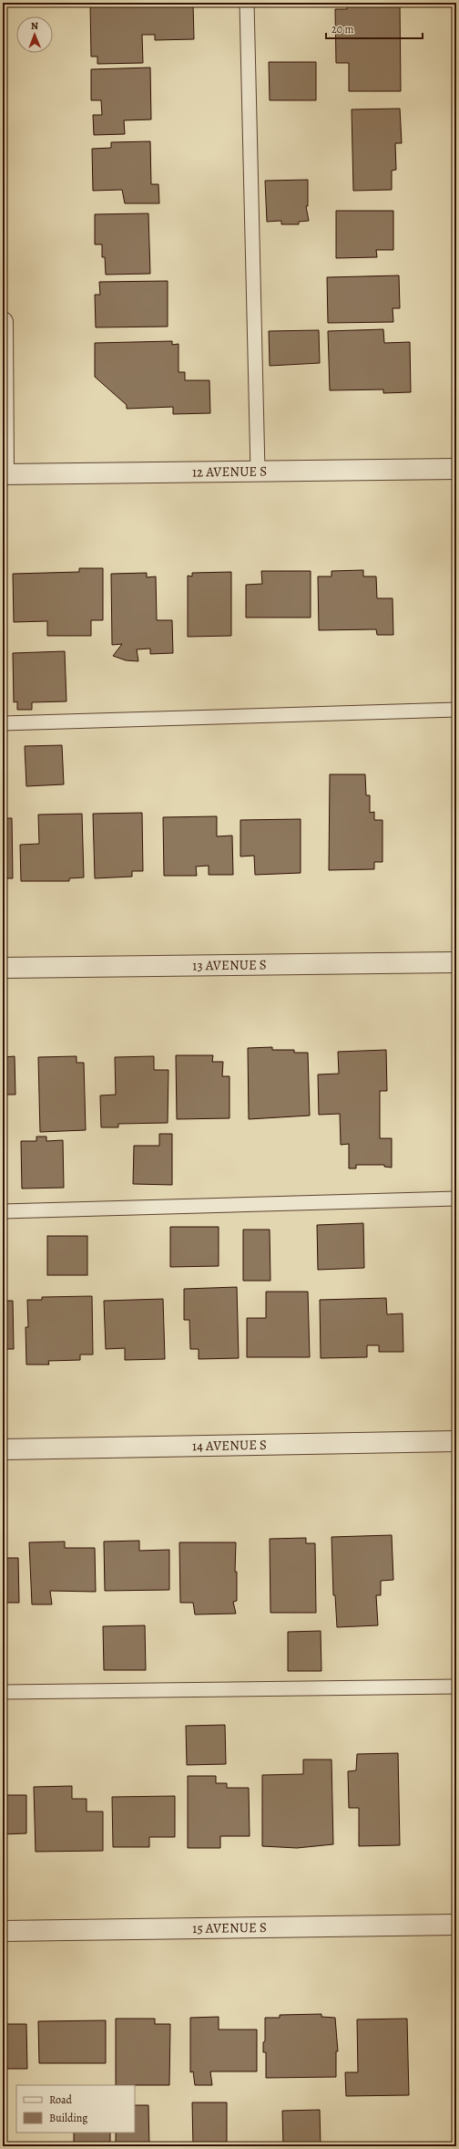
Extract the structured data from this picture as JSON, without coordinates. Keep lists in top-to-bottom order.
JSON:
{
  "streets": {
    "street": [
      "12 AVENUE S",
      "13 AVENUE S",
      "14 AVENUE S",
      "15 AVENUE S"
    ]
  },
  "legend": ["Road", "Building"],
  "scale_bar": "20 m",
  "north": "top"
}
